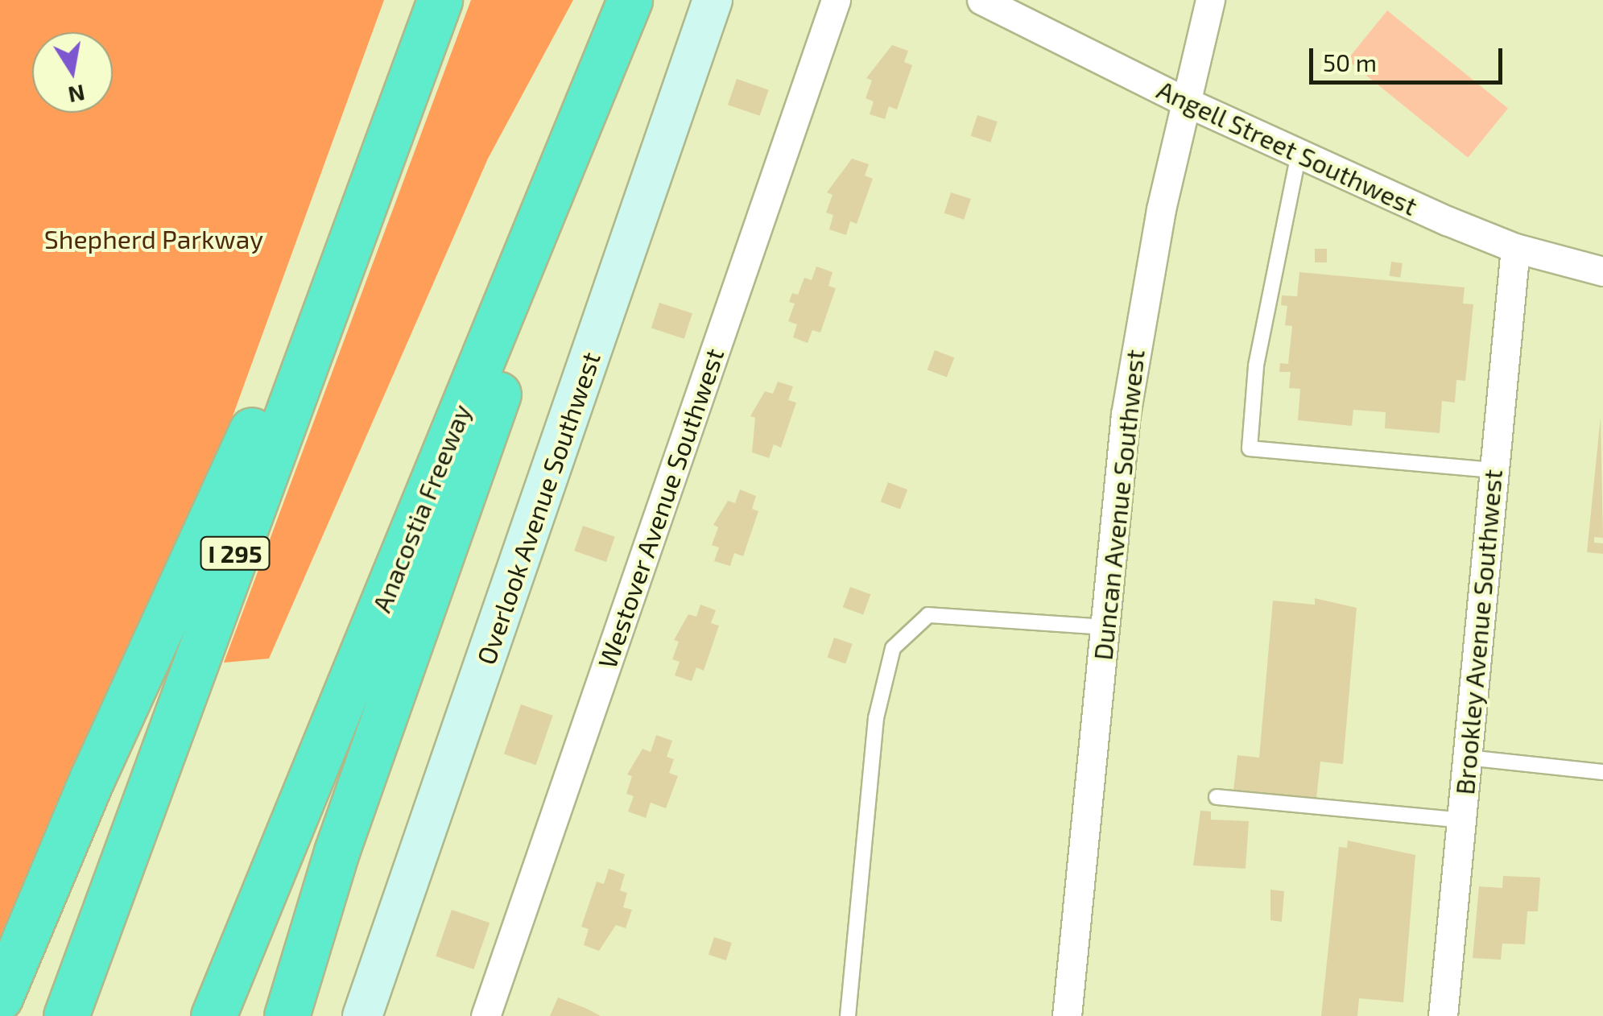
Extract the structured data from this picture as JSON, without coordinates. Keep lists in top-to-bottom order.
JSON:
{
  "streets": {
    "highway": ["Anacostia Freeway", "I 295"],
    "street": [
      "Angell Street Southwest",
      "Duncan Avenue Southwest",
      "Overlook Avenue Southwest",
      "Westover Avenue Southwest",
      "Brookley Avenue Southwest"
    ]
  },
  "crossings": [
    ["Angell Street Southwest", "Duncan Avenue Southwest"],
    ["Angell Street Southwest", "Brookley Avenue Southwest"]
  ],
  "parks": ["Shepherd Parkway"],
  "scale_bar": "50 m",
  "north": "bottom"
}
